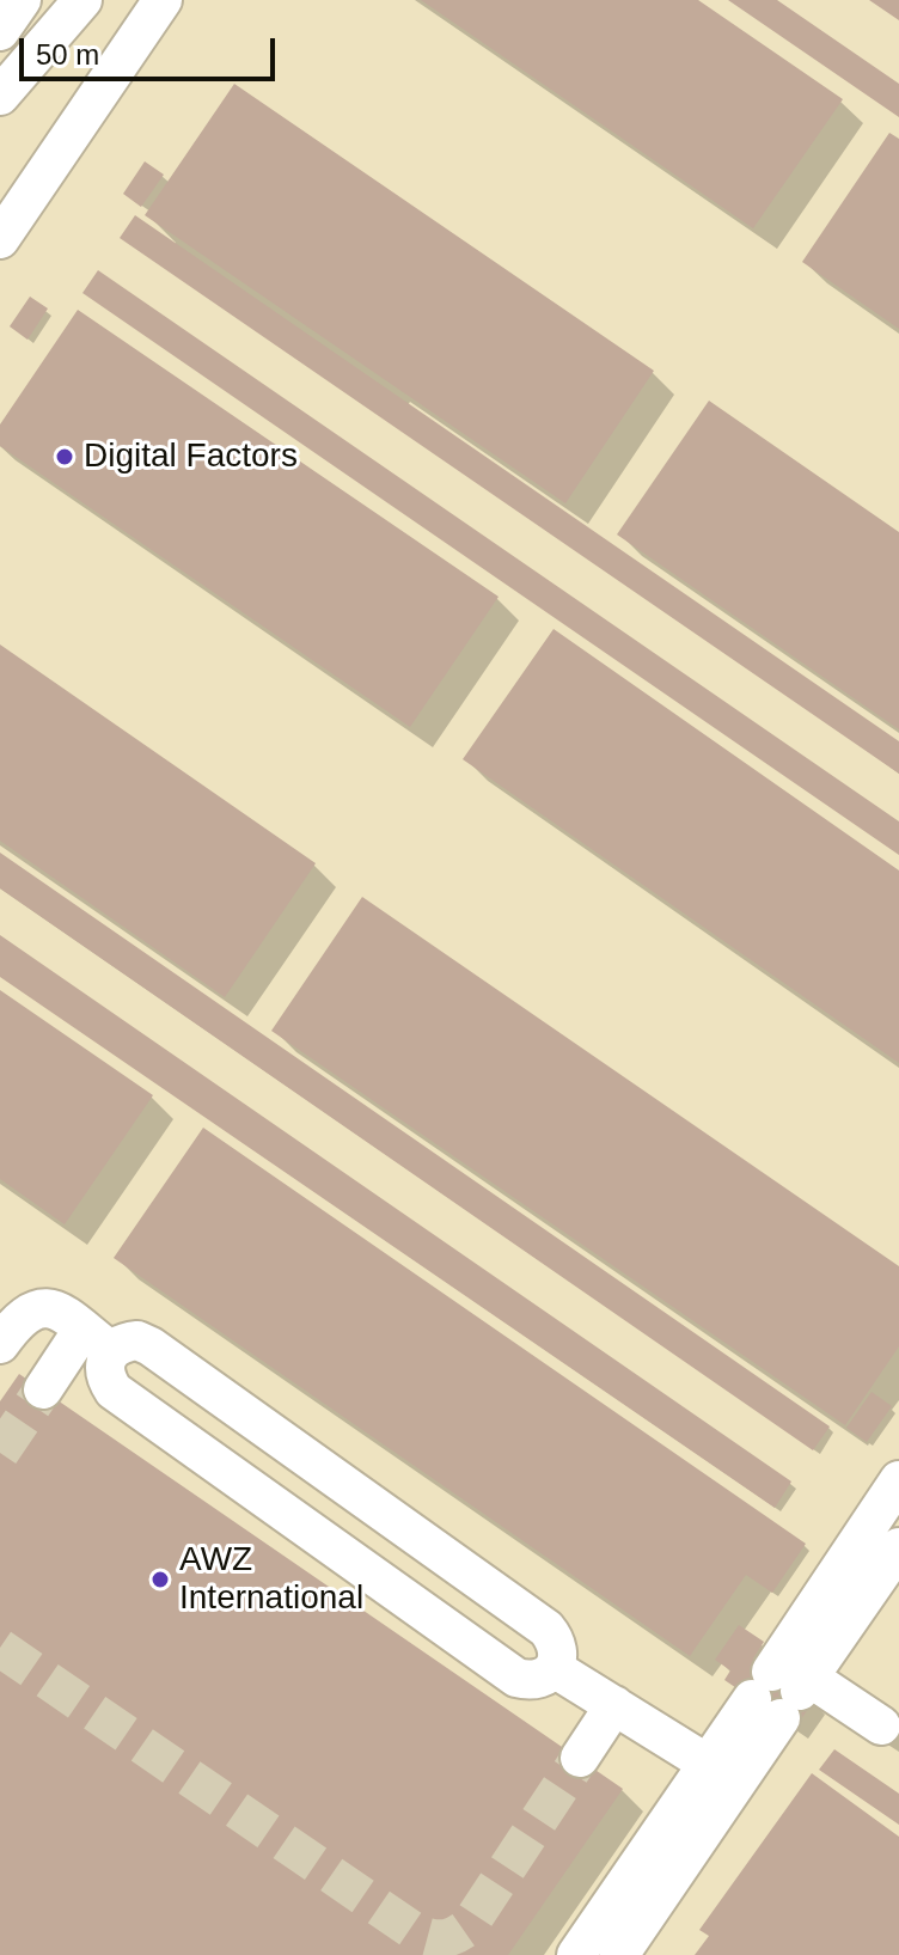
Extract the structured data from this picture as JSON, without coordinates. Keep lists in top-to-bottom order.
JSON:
{
  "places": ["Digital Factors", "AWZ International"],
  "scale_bar": "50 m"
}
